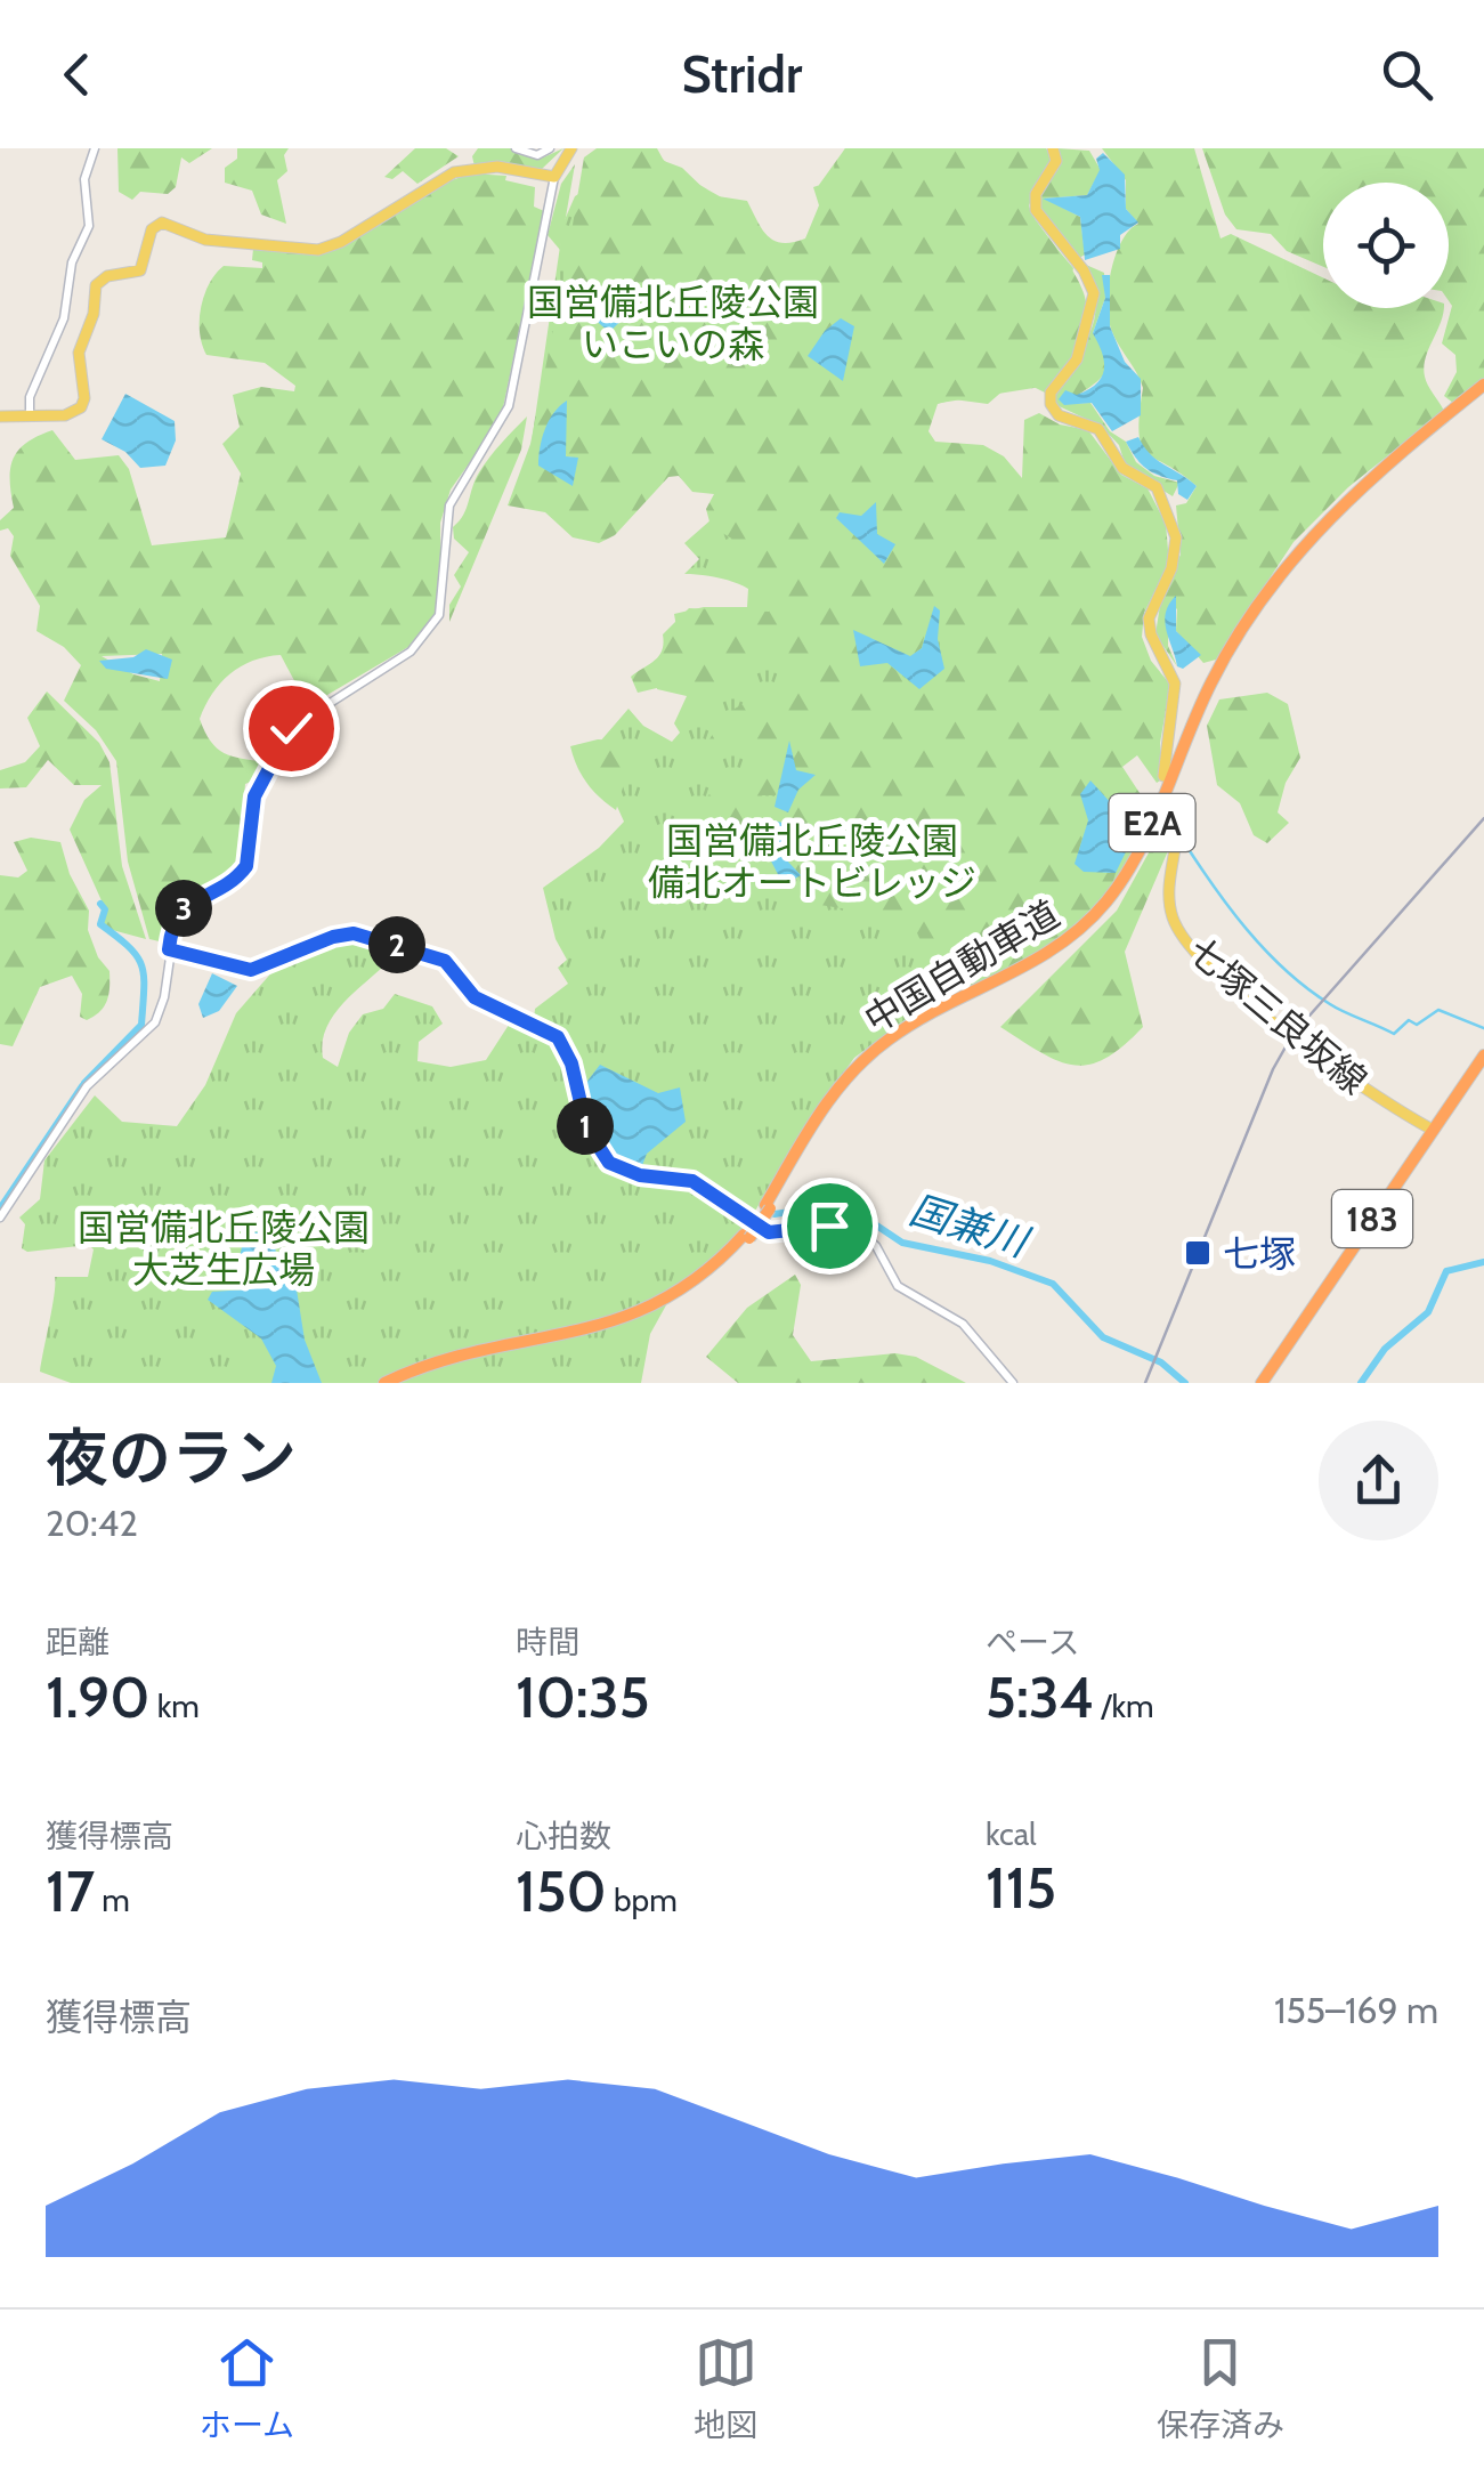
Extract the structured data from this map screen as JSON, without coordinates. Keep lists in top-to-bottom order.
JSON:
{
  "streets": {
    "highway": ["E2A", "中国自動車道", "183"],
    "main road": ["七塚三良坂線"]
  },
  "crossings": [
    ["七塚三良坂線", "183"]
  ],
  "water": ["国兼川"],
  "parks": ["国営備北丘陵公園 いこいの森", "国営備北丘陵公園 備北オートビレッジ", "国営備北丘陵公園 大芝生広場"],
  "places": {
    "transit": ["七塚"]
  },
  "page": {
    "header": "Stridr",
    "pins": ["3", "2", "1"],
    "heading": ["夜のラン", "20:42"],
    "stats": [
      ["距離", "1.90 km"],
      ["時間", "10:35"],
      ["ペース", "5:34 /km"],
      ["獲得標高", "17 m"],
      ["心拍数", "150 bpm"],
      ["kcal", "115"]
    ],
    "chart": ["獲得標高", "155–169 m"],
    "tabs": ["ホーム", "地図", "保存済み"]
  }
}
